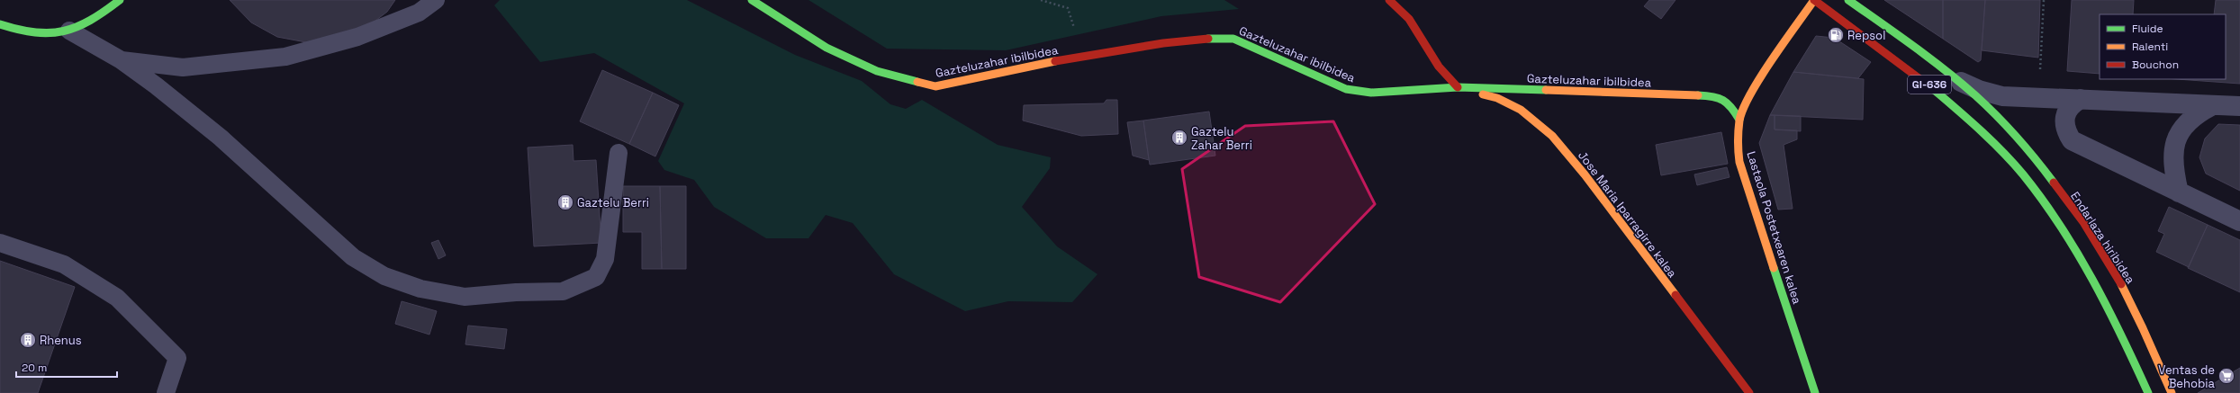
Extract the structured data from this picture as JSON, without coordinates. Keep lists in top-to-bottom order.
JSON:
{
  "streets": {
    "street": [
      "Gazteluzahar ibilbidea",
      "GI-636",
      "Jose Maria Iparragirre kalea",
      "Lastaola Postetxearen kalea",
      "Endarlaza hiribidea"
    ]
  },
  "crossings": [
    ["Gazteluzahar ibilbidea", "Jose Maria Iparragirre kalea"],
    ["Gazteluzahar ibilbidea", "Lastaola Postetxearen kalea"],
    ["GI-636", "Lastaola Postetxearen kalea"],
    ["GI-636", "Endarlaza hiribidea"]
  ],
  "places": {
    "fuel station": ["Repsol"],
    "building": ["Gaztelu Zahar Berri", "Gaztelu Berri", "Rhenus"],
    "supermarket": ["Ventas de Behobia"]
  },
  "legend": ["Fluide", "Ralenti", "Bouchon"],
  "scale_bar": "20 m"
}
